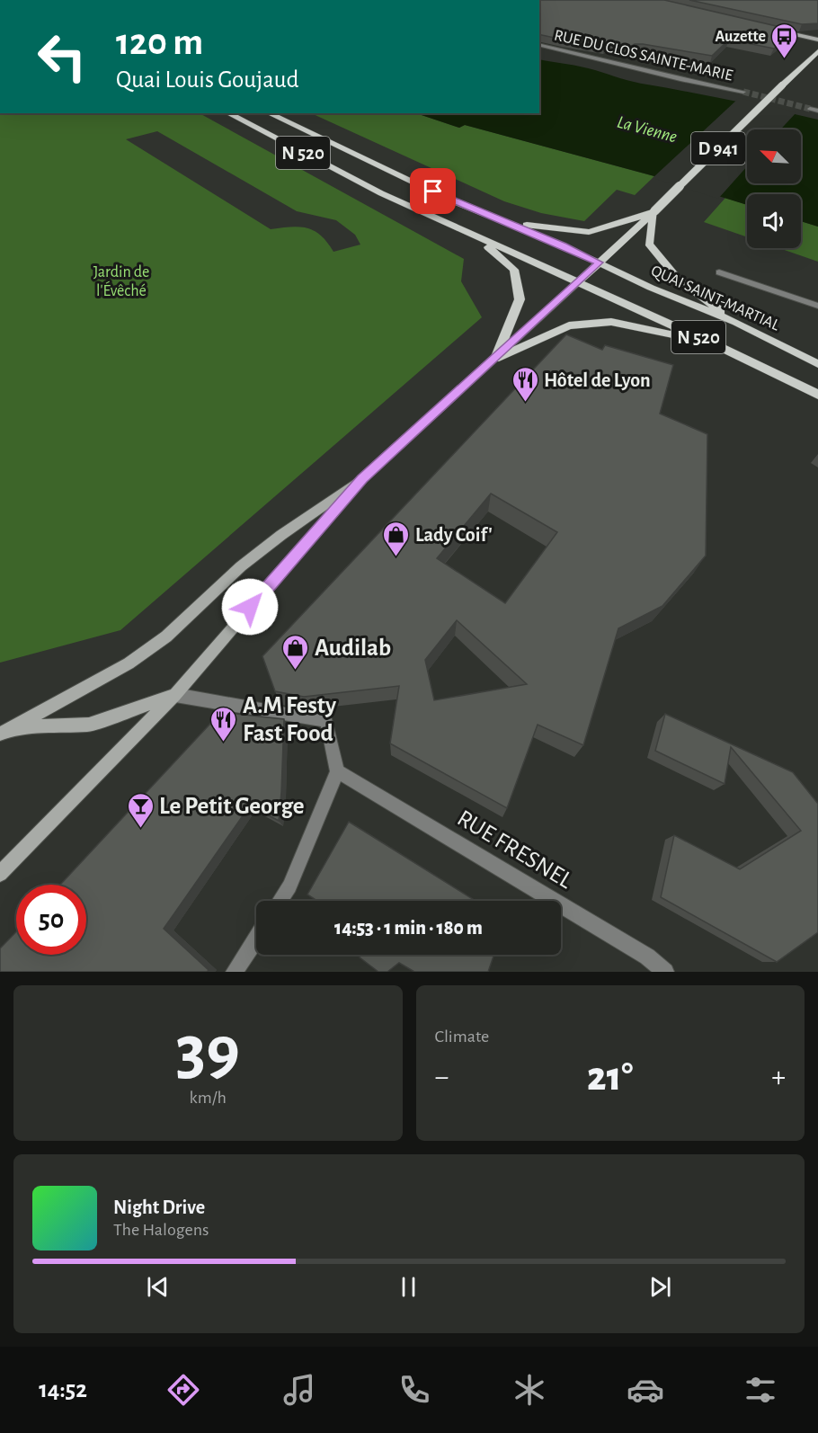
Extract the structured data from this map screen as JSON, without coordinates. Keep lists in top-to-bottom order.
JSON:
{
  "streets": {
    "main road": ["D 941", "N 520", "QUAI SAINT-MARTIAL"],
    "street": ["RUE DU CLOS SAINTE-MARIE", "RUE FRESNEL"]
  },
  "crossings": [
    ["D 941", "N 520"],
    ["D 941", "QUAI SAINT-MARTIAL"],
    ["N 520", "QUAI SAINT-MARTIAL"]
  ],
  "water": ["La Vienne"],
  "parks": ["Jardin de l'Évêché"],
  "places": {
    "bus stop": ["Auzette"],
    "restaurant": ["Hôtel de Lyon", "A.M Festy Fast Food"],
    "shop": ["Lady Coif'", "Audilab"],
    "bar": ["Le Petit George"]
  },
  "north": "top left",
  "page": {
    "turn": ["120 m", "Quai Louis Goujaud"],
    "limit": "50",
    "trip": "14:53 · 1 min · 180 m",
    "tile": [
      ["39", "km/h"],
      "Climate"
    ],
    "heat": ["−", "21°", "+"],
    "song": ["Night Drive", "The Halogens"],
    "tabs": "14:52"
  }
}
